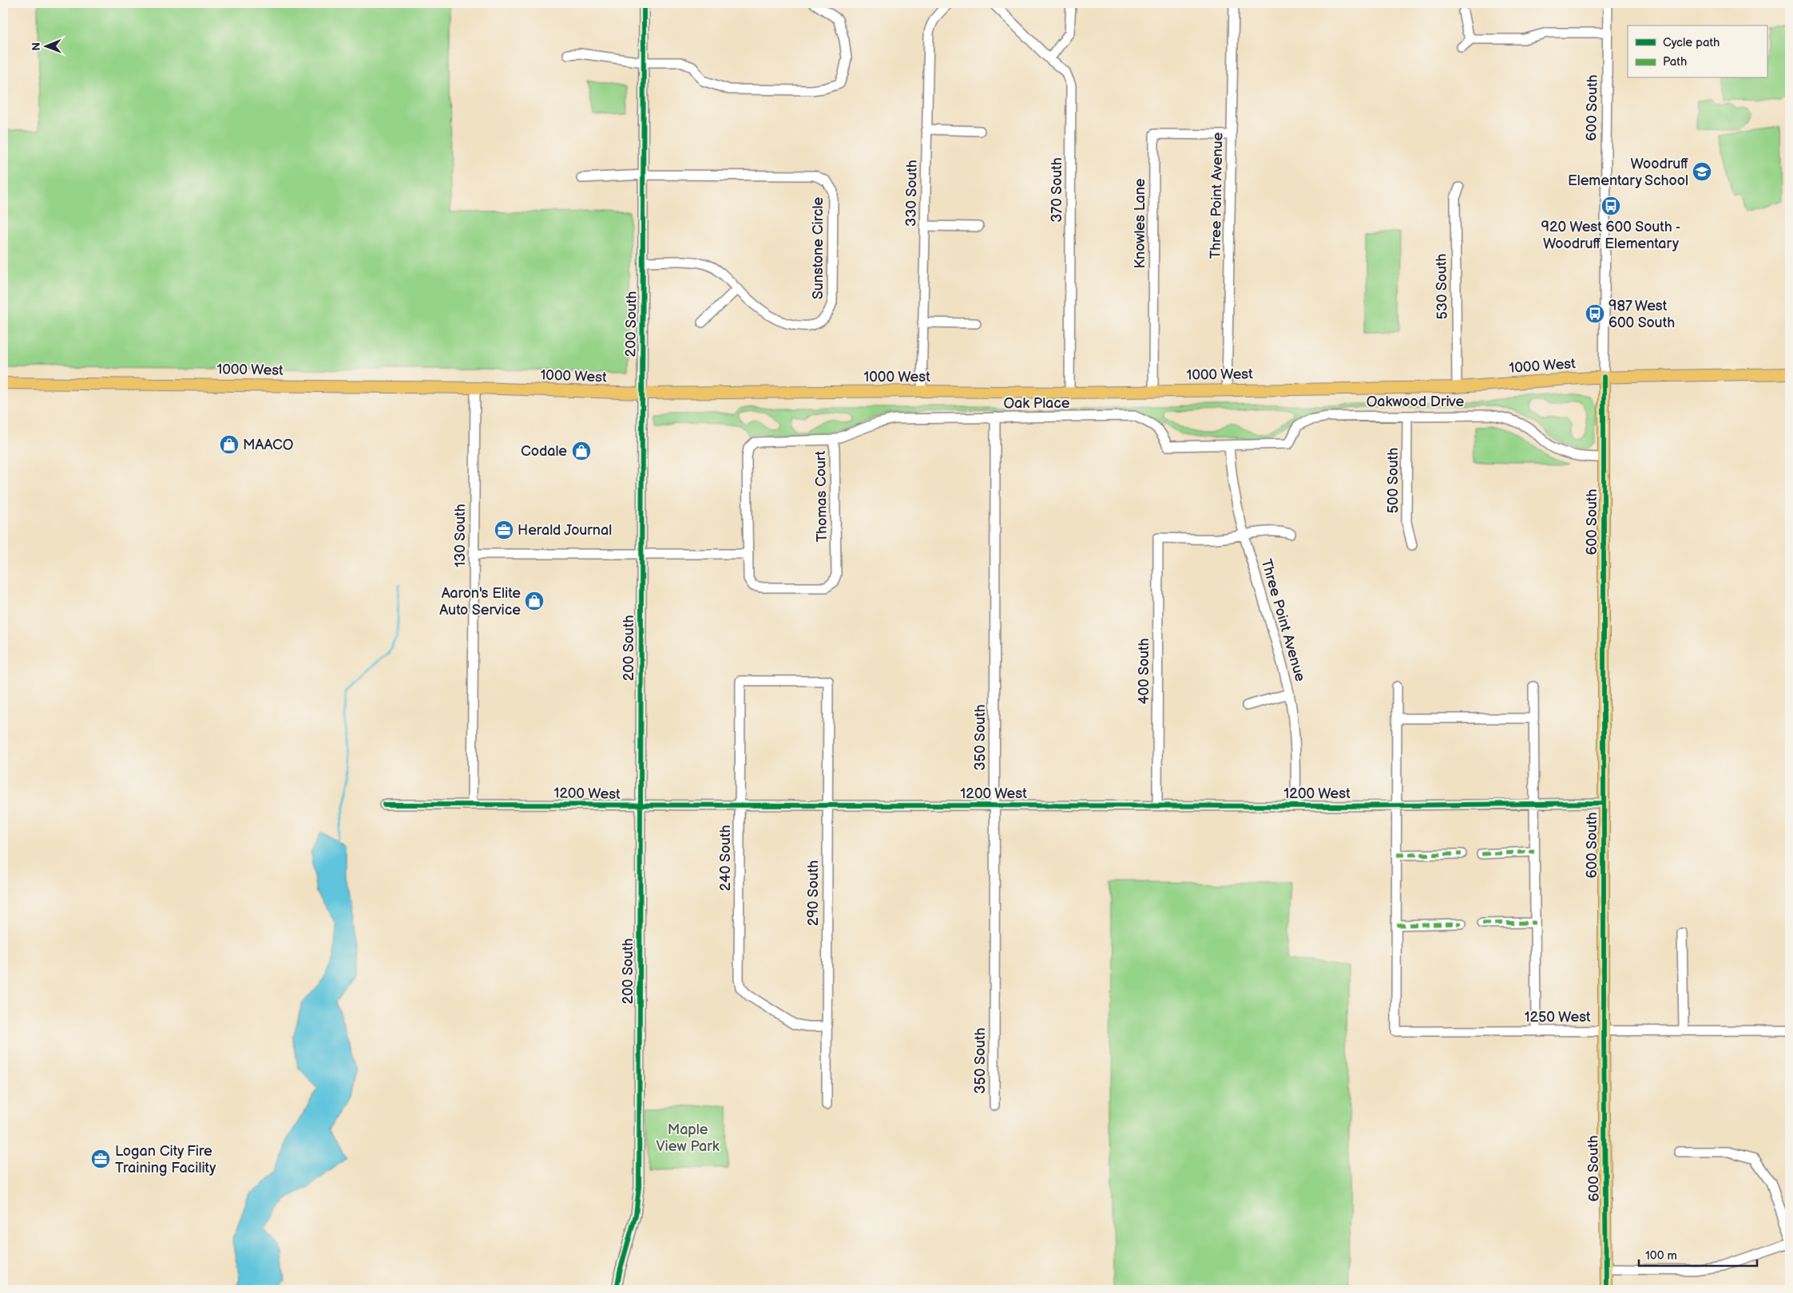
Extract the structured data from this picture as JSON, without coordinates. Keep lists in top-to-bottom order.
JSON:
{
  "streets": {
    "main road": ["600 South", "1000 West"],
    "street": [
      "370 South",
      "330 South",
      "Three Point Avenue",
      "Knowles Lane",
      "Sunstone Circle",
      "530 South",
      "200 South",
      "Oakwood Drive",
      "Oak Place",
      "500 South",
      "Thomas Court",
      "130 South",
      "400 South",
      "350 South",
      "1200 West",
      "240 South",
      "290 South",
      "1250 West"
    ]
  },
  "crossings": [
    ["600 South", "1000 West"],
    ["600 South", "Oakwood Drive"],
    ["600 South", "1200 West"],
    ["600 South", "1250 West"],
    ["370 South", "1000 West"],
    ["330 South", "1000 West"],
    ["Three Point Avenue", "Knowles Lane"],
    ["Three Point Avenue", "1000 West"],
    ["Three Point Avenue", "Oakwood Drive"],
    ["Three Point Avenue", "Oak Place"],
    ["Three Point Avenue", "400 South"],
    ["Three Point Avenue", "1200 West"],
    ["Knowles Lane", "1000 West"],
    ["Sunstone Circle", "200 South"],
    ["530 South", "1000 West"],
    ["200 South", "1000 West"],
    ["200 South", "1200 West"],
    ["1000 West", "130 South"],
    ["Oakwood Drive", "Oak Place"],
    ["Oakwood Drive", "500 South"],
    ["Oak Place", "Thomas Court"],
    ["Oak Place", "350 South"],
    ["130 South", "1200 West"],
    ["400 South", "1200 West"],
    ["350 South", "1200 West"],
    ["1200 West", "240 South"],
    ["1200 West", "290 South"],
    ["240 South", "290 South"]
  ],
  "parks": ["Maple View Park"],
  "places": {
    "school or university": ["Woodruff Elementary School"],
    "bus stop": ["920 West 600 South - Woodruff Elementary", "987 West 600 South"],
    "shop": ["MAACO", "Codale", "Aaron's Elite Auto Service"],
    "office": ["Herald Journal", "Logan City Fire Training Facility"]
  },
  "legend": ["Cycle path", "Path"],
  "scale_bar": "100 m",
  "north": "left"
}
